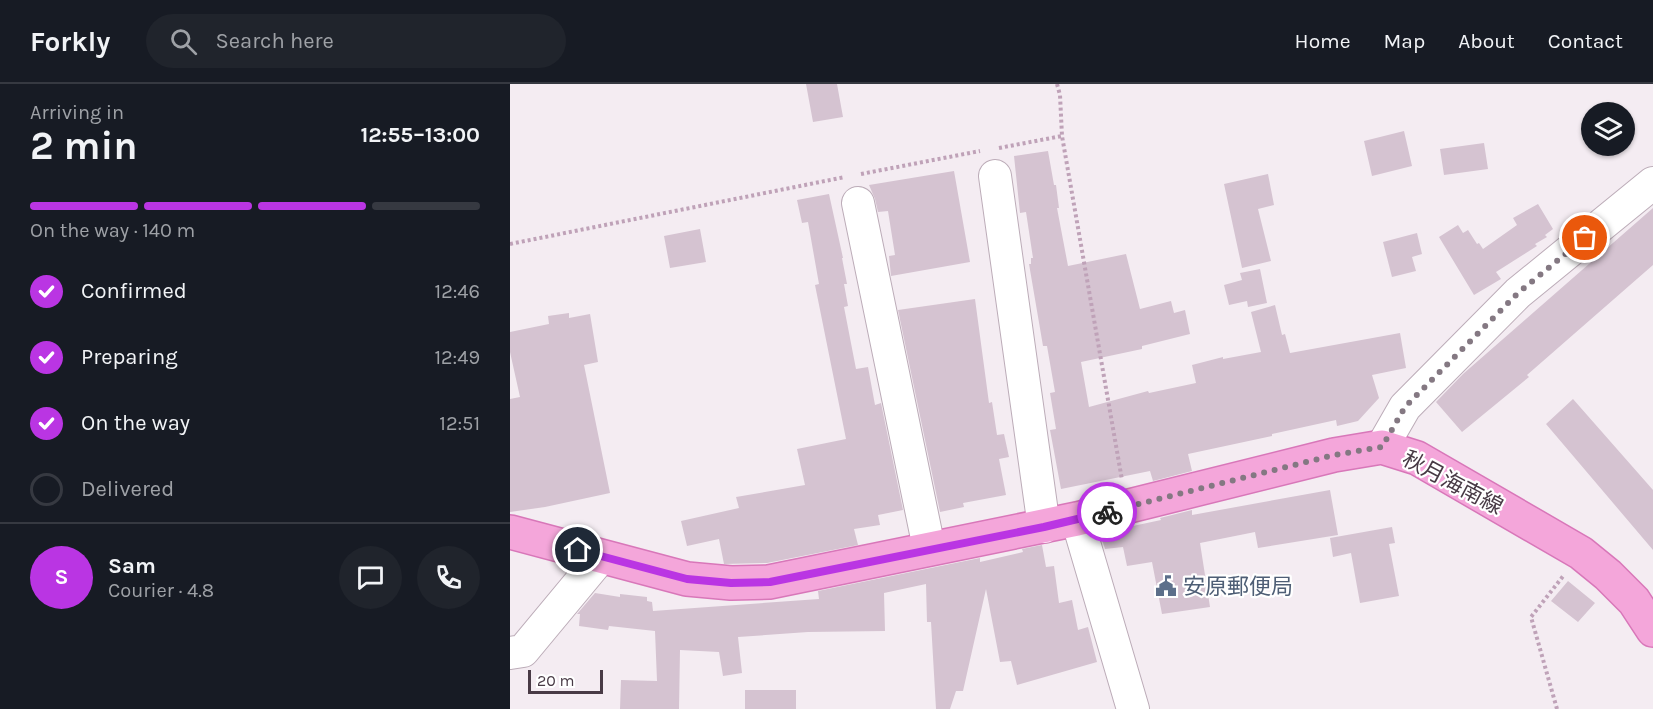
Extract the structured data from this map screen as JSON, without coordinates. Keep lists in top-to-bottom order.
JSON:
{
  "streets": {
    "main road": ["秋月海南線"]
  },
  "places": {
    "public building": ["安原郵便局"]
  },
  "scale_bar": "20 m",
  "page": {
    "header": "Forkly",
    "search": "Search here",
    "nav": [
      "Home",
      "Map",
      "About",
      "Contact"
    ],
    "heading": ["2 min", "Arriving in", "12:55–13:00"],
    "panel": ["Sam", "Courier · 4.8"],
    "bar": "On the way · 140 m",
    "list": [
      ["Confirmed", "12:46"],
      ["Preparing", "12:49"],
      ["On the way", "12:51"],
      "Delivered"
    ],
    "round": "S",
    "scale": "20 m"
  }
}
